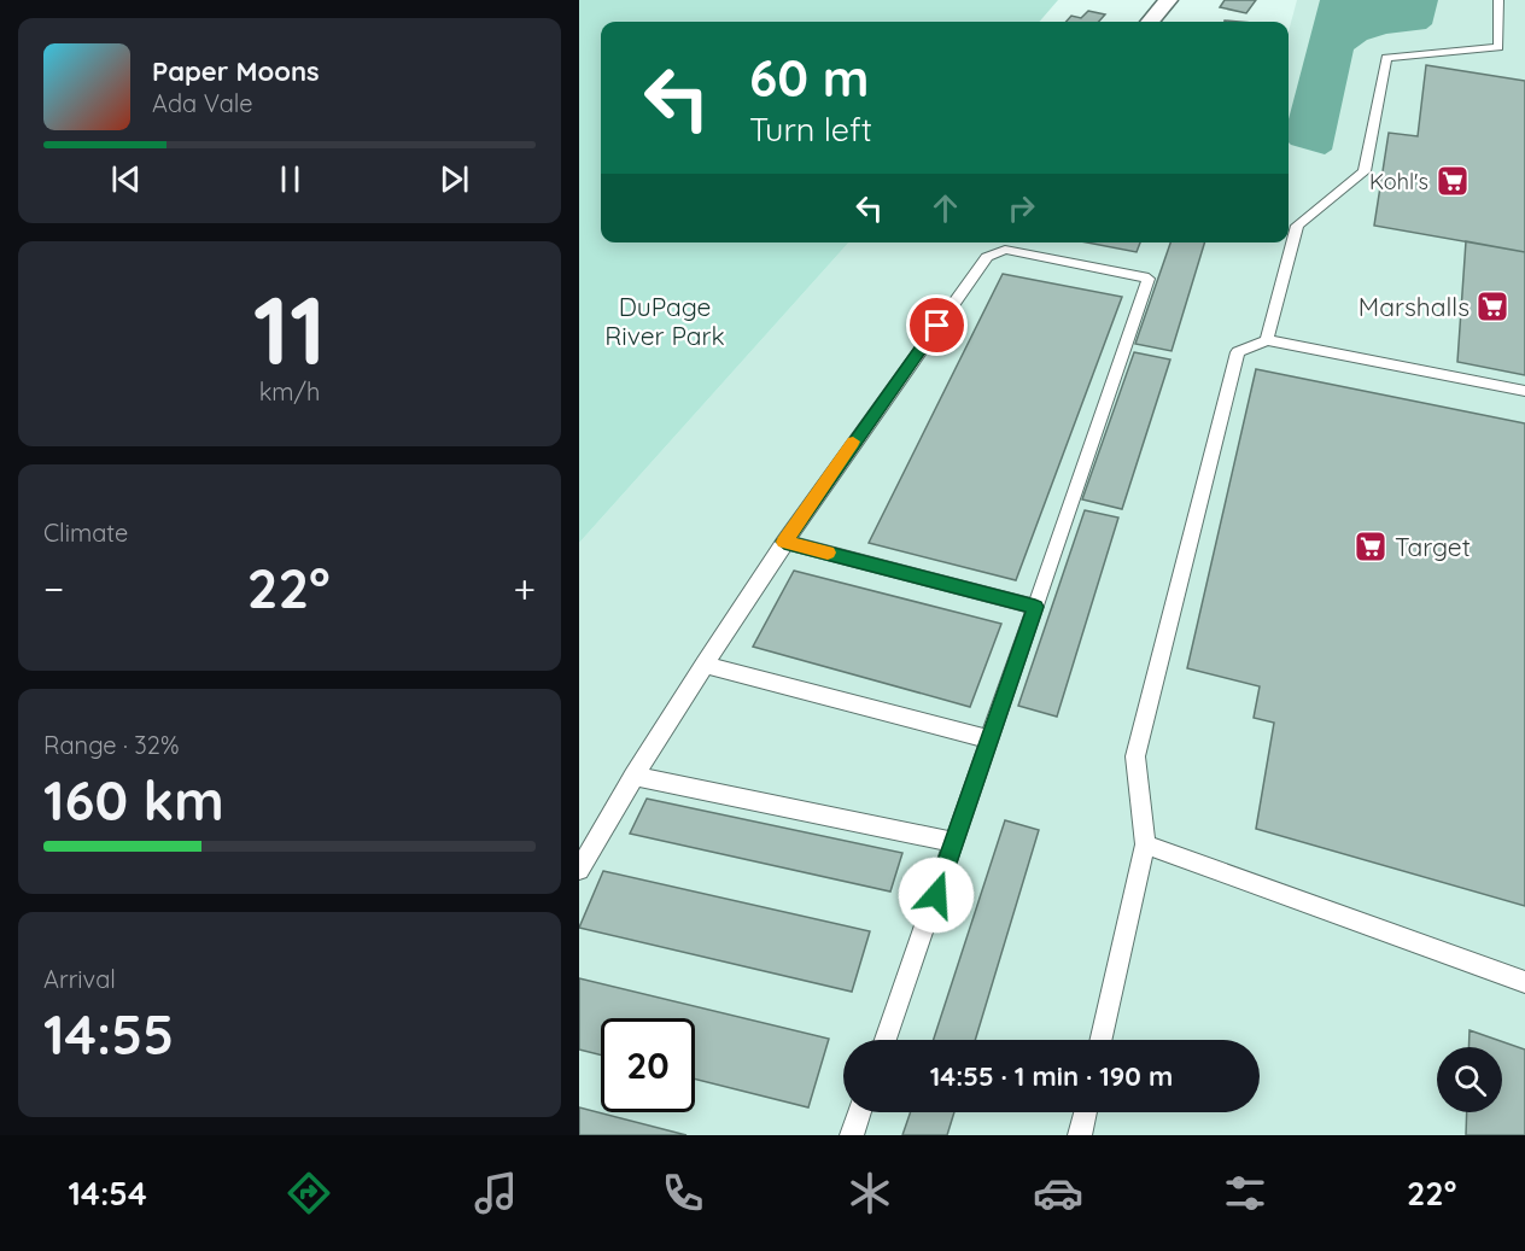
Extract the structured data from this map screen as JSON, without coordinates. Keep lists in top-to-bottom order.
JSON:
{
  "parks": ["DuPage River Park"],
  "places": {
    "supermarket": ["Kohl's", "Marshalls", "Target"]
  },
  "page": {
    "turn": ["60 m", "Turn left"],
    "song": ["Paper Moons", "Ada Vale"],
    "tile": [
      ["11", "km/h"],
      "Climate",
      ["Range · 32%", "160 km"],
      ["Arrival", "14:55"]
    ],
    "heat": ["−", "22°", "+"],
    "limit": "20",
    "trip": "14:55 · 1 min · 190 m",
    "tabs": ["14:54", "22°"]
  }
}
